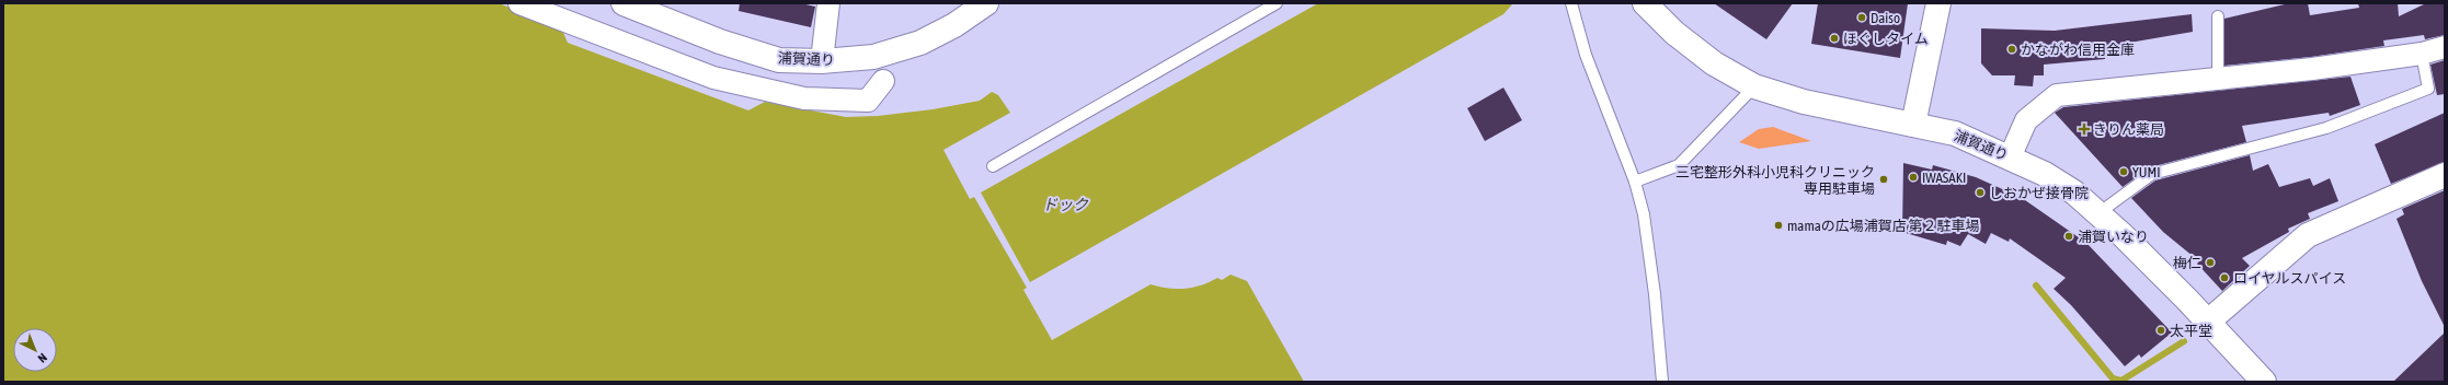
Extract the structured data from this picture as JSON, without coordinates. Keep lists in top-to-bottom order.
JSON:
{
  "streets": {
    "main road": ["浦賀通り"]
  },
  "water": ["ドック"],
  "places": {
    "other": [
      "Daiso",
      "ほぐしタイム",
      "かながわ信用金庫",
      "YUMI",
      "IWASAKI",
      "三宅整形外科小児科クリニック 専用駐車場",
      "しおかぜ接骨院",
      "mamaの広場浦賀店 第２駐車場",
      "浦賀いなり",
      "梅仁",
      "ロイヤルスパイス",
      "太平堂"
    ],
    "health": ["きりん薬局"]
  },
  "north": "bottom right"
}
